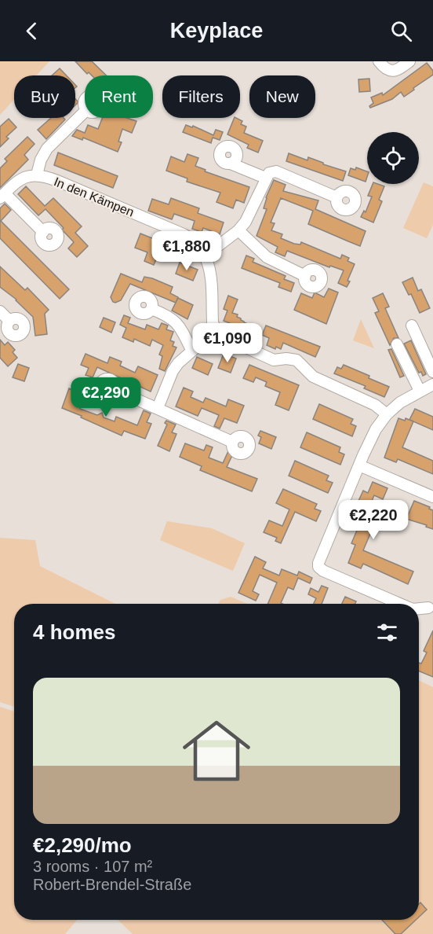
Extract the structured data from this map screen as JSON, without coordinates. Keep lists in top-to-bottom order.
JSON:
{
  "streets": {
    "street": ["In den Kämpen"]
  },
  "page": {
    "header": "Keyplace",
    "chip": [
      "Buy",
      "Rent",
      "Filters",
      "New"
    ],
    "price": [
      "€1,880",
      "€1,090",
      "€2,290",
      "€2,220"
    ],
    "heading": "4 homes",
    "list": [
      {
        "name": "€2,290/mo",
        "note": "3 rooms · 107 m² · Robert-Brendel-Straße"
      }
    ]
  }
}
